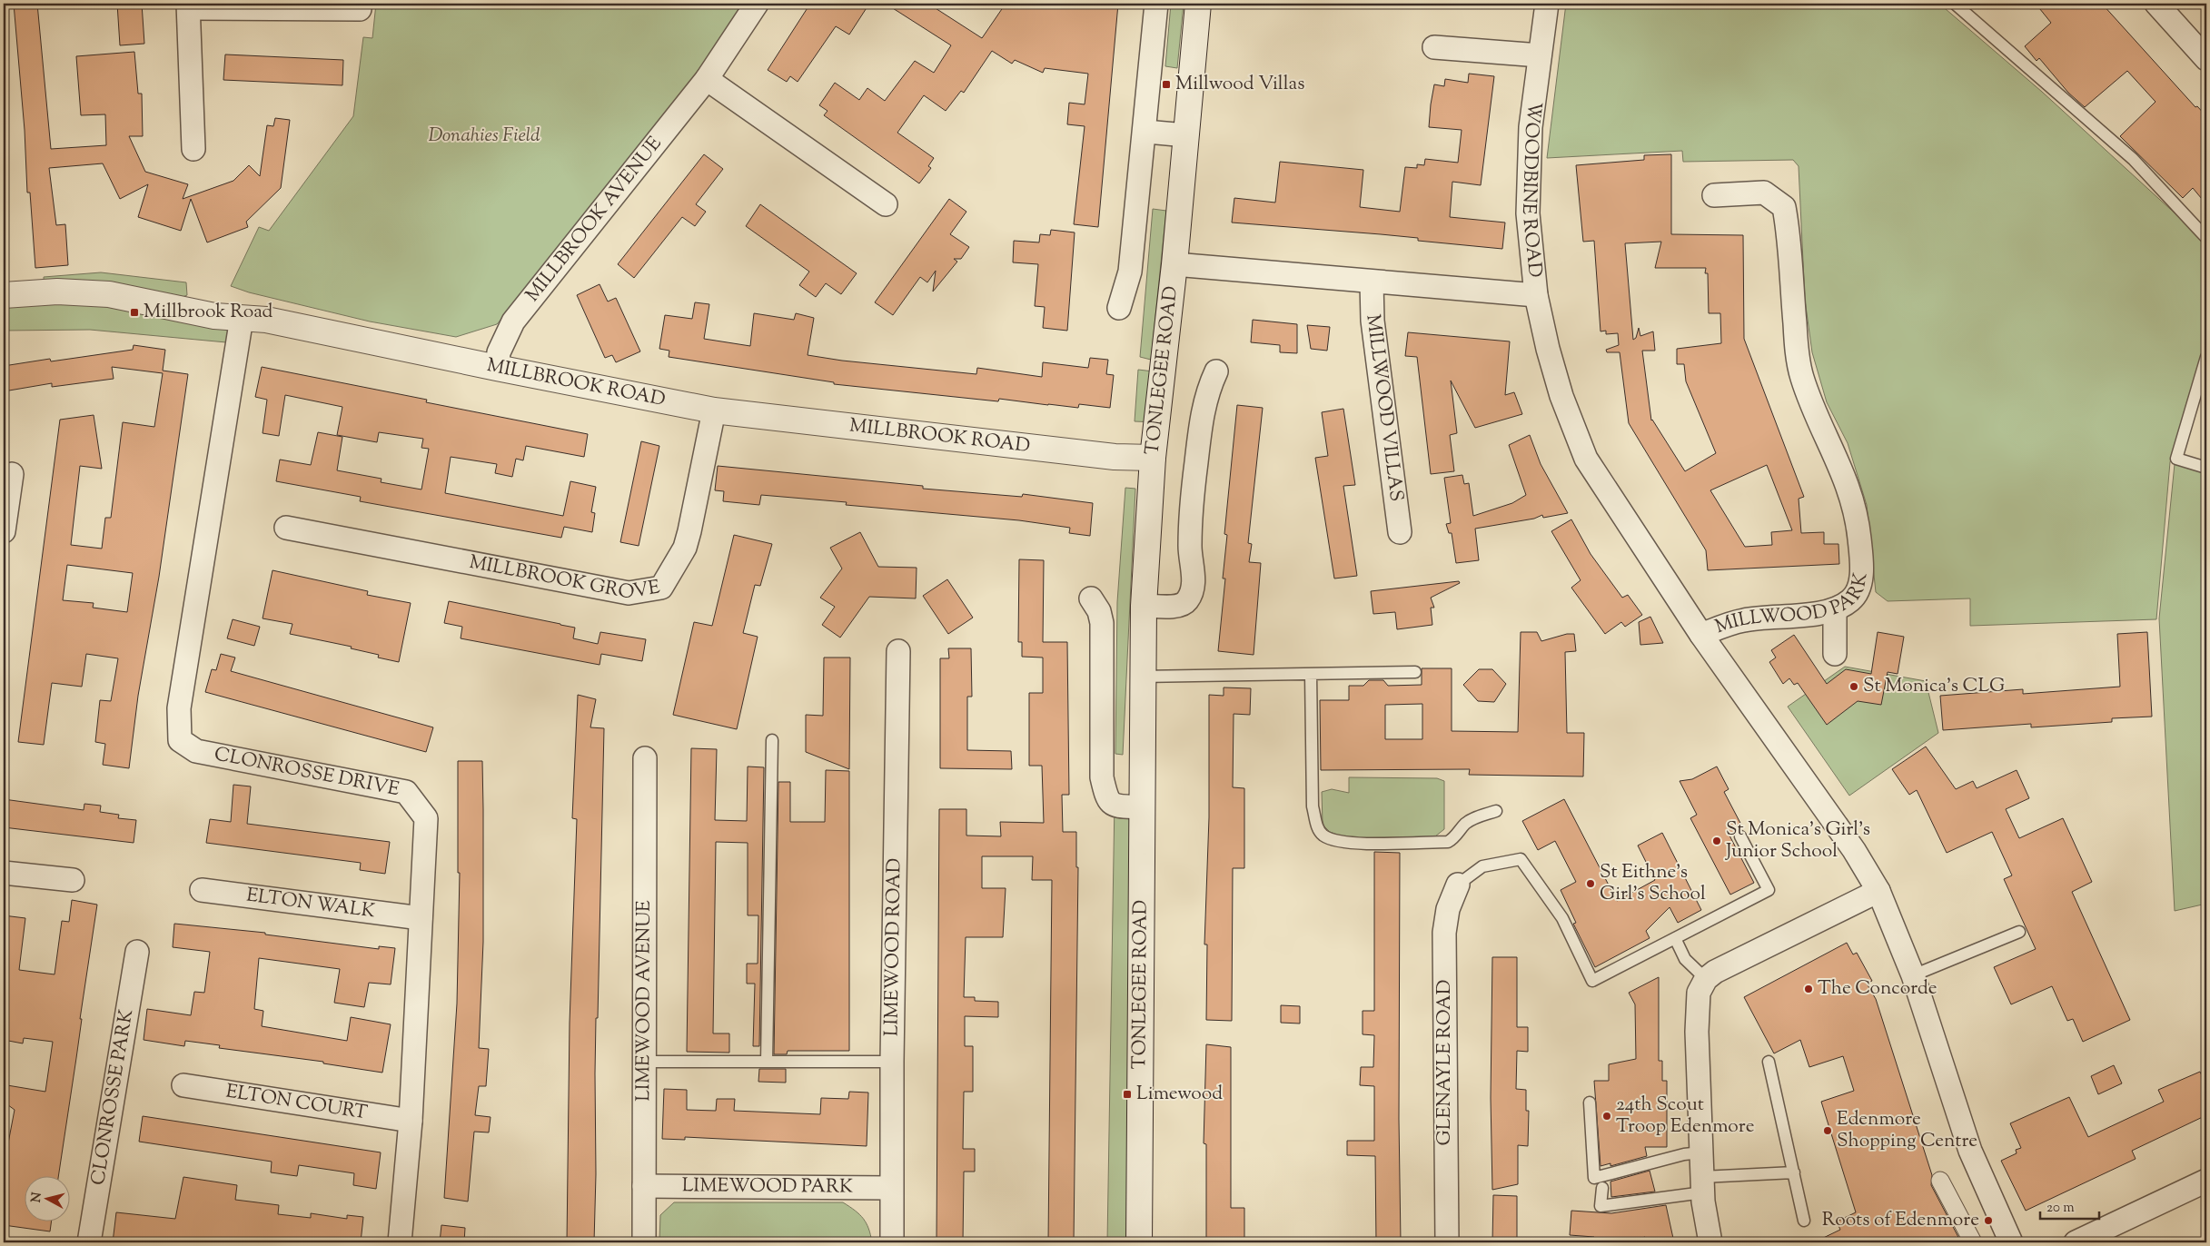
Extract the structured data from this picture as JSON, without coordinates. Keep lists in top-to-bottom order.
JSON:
{
  "streets": {
    "main road": ["TONLEGEE ROAD", "MILLBROOK ROAD"],
    "street": [
      "WOODBINE ROAD",
      "MILLBROOK AVENUE",
      "MILLWOOD VILLAS",
      "MILLBROOK GROVE",
      "MILLWOOD PARK",
      "CLONROSSE DRIVE",
      "ELTON WALK",
      "LIMEWOOD ROAD",
      "LIMEWOOD AVENUE",
      "GLENAYLE ROAD",
      "CLONROSSE PARK",
      "ELTON COURT",
      "LIMEWOOD PARK"
    ]
  },
  "crossings": [
    ["WOODBINE ROAD", "MILLWOOD PARK"],
    ["MILLBROOK AVENUE", "MILLBROOK ROAD"],
    ["TONLEGEE ROAD", "MILLBROOK ROAD"],
    ["MILLBROOK ROAD", "MILLBROOK GROVE"],
    ["MILLBROOK ROAD", "CLONROSSE DRIVE"],
    ["CLONROSSE DRIVE", "ELTON WALK"],
    ["CLONROSSE DRIVE", "ELTON COURT"],
    ["LIMEWOOD ROAD", "LIMEWOOD PARK"],
    ["LIMEWOOD AVENUE", "LIMEWOOD PARK"]
  ],
  "parks": ["Donahies Field"],
  "places": {
    "transit": ["Millwood Villas", "Millbrook Road", "Limewood"],
    "other": [
      "St Monica's CLG",
      "St Monica's Girl's Junior School",
      "St Eithne's Girl's School",
      "The Concorde",
      "24th Scout Troop Edenmore",
      "Edenmore Shopping Centre",
      "Roots of Edenmore"
    ]
  },
  "scale_bar": "20 m",
  "north": "left"
}
